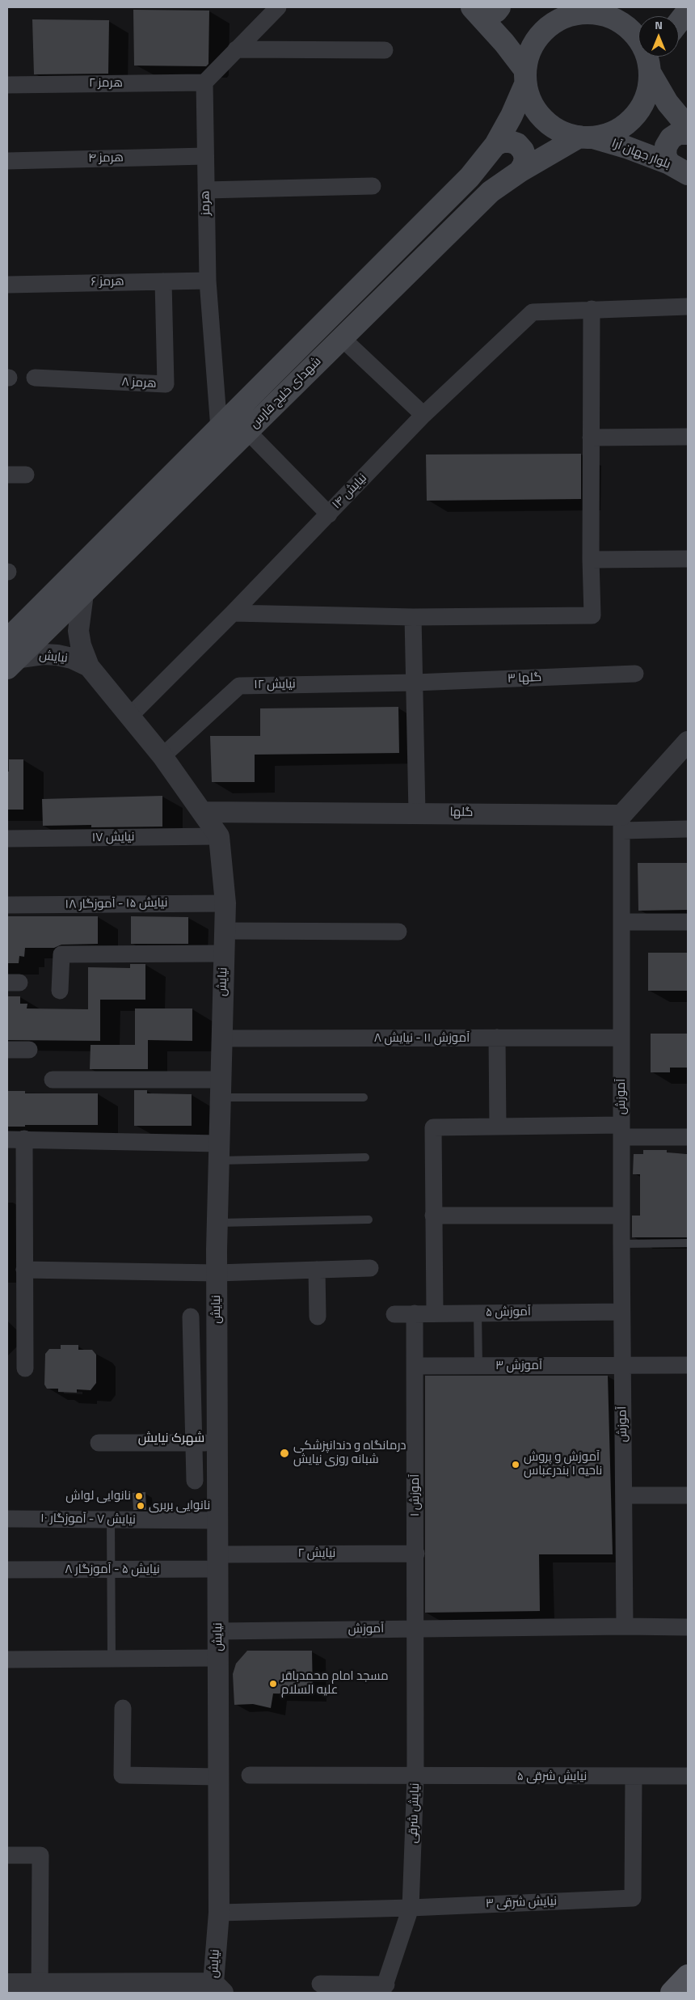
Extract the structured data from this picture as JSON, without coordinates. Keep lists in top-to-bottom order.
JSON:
{
  "streets": {
    "main road": ["بلوار جهان آرا", "شهدای خلیج فارس"],
    "street": [
      "هرمز ۲",
      "هرمز ۴",
      "هرمز",
      "هرمز ۶",
      "هرمز ۸",
      "نیایش ۱۴",
      "نیایش",
      "گلها ۳",
      "نیایش ۱۲",
      "گلها",
      "نیایش ۱۷",
      "نیایش ۱۵ - آموزگار ۱۸",
      "آموزش ۱۱ - نیایش ۸",
      "آموزش",
      "آموزش ۵",
      "آموزش ۳",
      "آموزش ۱",
      "نیایش ۷ - آموزگار ۱۰",
      "نیایش ۲",
      "نیایش ۵ - آموزگار ۸",
      "نیایش شرقی ۵",
      "نیایش شرقی",
      "نیایش شرقی ۳"
    ]
  },
  "crossings": [
    ["هرمز ۲", "هرمز"],
    ["بلوار جهان آرا", "شهدای خلیج فارس"],
    ["هرمز ۴", "هرمز"],
    ["هرمز", "هرمز ۶"],
    ["هرمز", "شهدای خلیج فارس"],
    ["هرمز ۶", "هرمز ۸"],
    ["شهدای خلیج فارس", "نیایش"],
    ["نیایش ۱۴", "نیایش"],
    ["نیایش", "نیایش ۱۲"],
    ["نیایش", "گلها"],
    ["نیایش", "نیایش ۱۷"],
    ["نیایش", "نیایش ۱۵ - آموزگار ۱۸"],
    ["نیایش", "آموزش ۱۱ - نیایش ۸"],
    ["نیایش", "آموزش"],
    ["نیایش", "نیایش ۷ - آموزگار ۱۰"],
    ["نیایش", "نیایش ۲"],
    ["نیایش", "نیایش ۵ - آموزگار ۸"],
    ["نیایش", "نیایش شرقی ۳"],
    ["گلها ۳", "نیایش ۱۲"],
    ["گلها", "آموزش"],
    ["آموزش ۱۱ - نیایش ۸", "آموزش"],
    ["آموزش", "آموزش ۵"],
    ["آموزش", "آموزش ۳"],
    ["آموزش", "آموزش ۱"],
    ["آموزش", "نیایش شرقی"],
    ["آموزش ۵", "آموزش ۱"],
    ["آموزش ۳", "آموزش ۱"],
    ["آموزش ۱", "نیایش ۲"],
    ["آموزش ۱", "نیایش شرقی"],
    ["نیایش ۲", "نیایش ۵ - آموزگار ۸"],
    ["نیایش شرقی ۵", "نیایش شرقی"],
    ["نیایش شرقی ۵", "نیایش شرقی ۳"],
    ["نیایش شرقی", "نیایش شرقی ۳"]
  ],
  "districts": ["شهرک نیایش"],
  "places": [
    "درمانگاه و دندانپزشکی شبانه روزی نیایش",
    "آموزش و پروش ناحیه ۱ بندرعباس",
    "نانوایی لواش",
    "نانوایی بربری",
    "مسجد امام محمدباقر علیه السلام"
  ],
  "north": "top"
}
